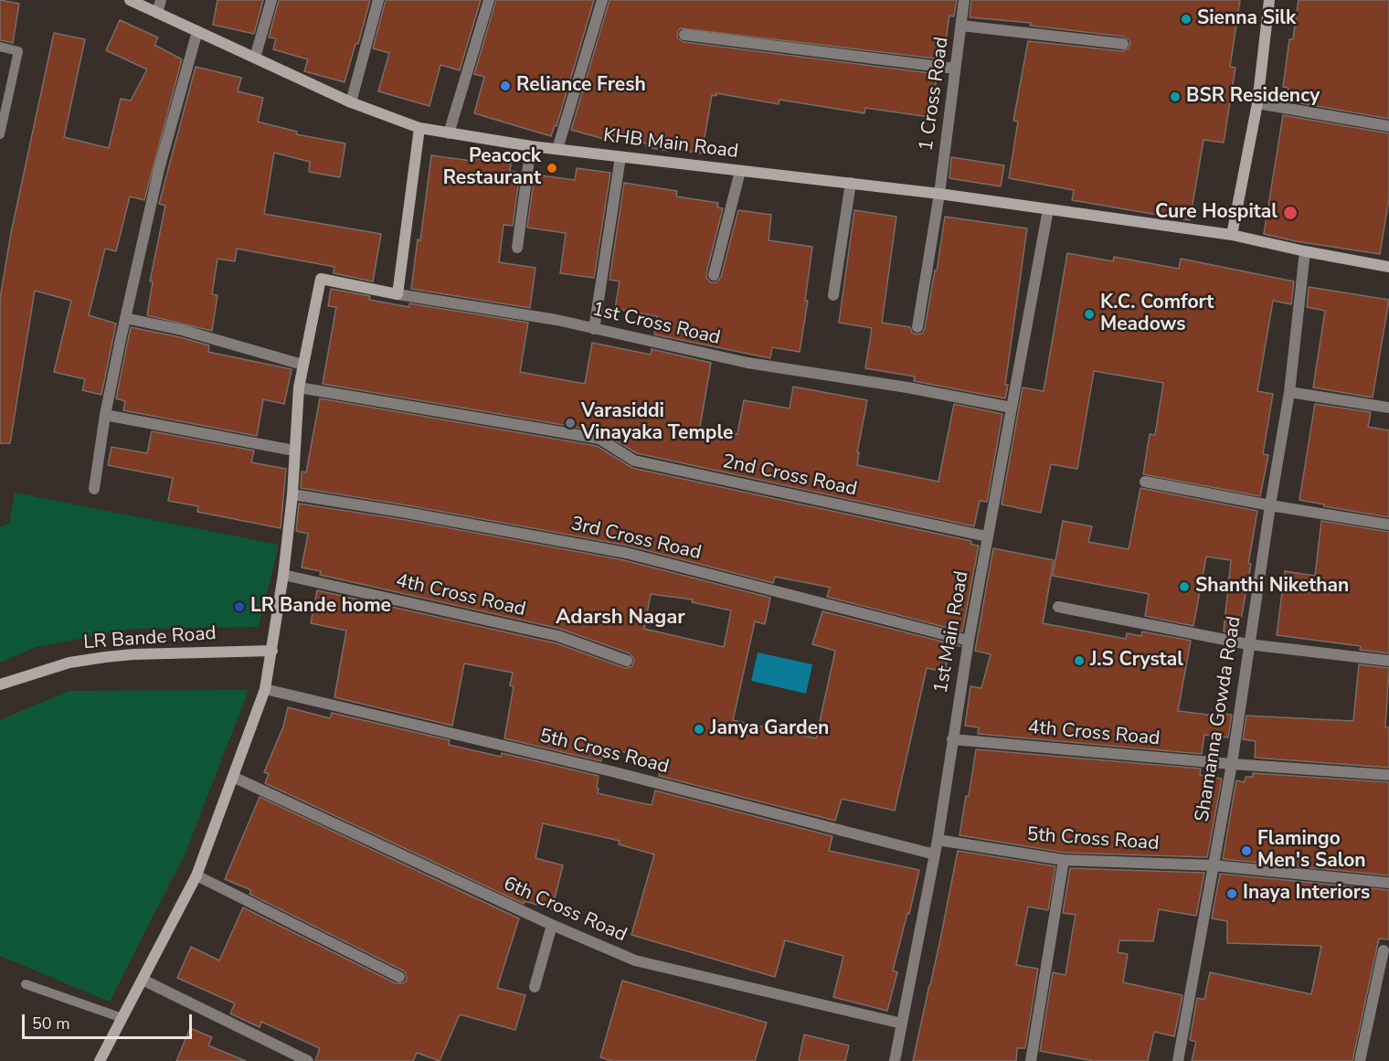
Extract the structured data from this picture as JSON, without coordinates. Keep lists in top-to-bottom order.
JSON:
{
  "streets": {
    "street": [
      "1 Cross Road",
      "KHB Main Road",
      "1st Cross Road",
      "2nd Cross Road",
      "3rd Cross Road",
      "4th Cross Road",
      "1st Main Road",
      "LR Bande Road",
      "Shamanna Gowda Road",
      "5th Cross Road",
      "6th Cross Road"
    ]
  },
  "crossings": [
    ["1 Cross Road", "KHB Main Road"],
    ["KHB Main Road", "1st Main Road"],
    ["KHB Main Road", "Shamanna Gowda Road"],
    ["1st Cross Road", "1st Main Road"],
    ["2nd Cross Road", "1st Main Road"],
    ["3rd Cross Road", "1st Main Road"],
    ["4th Cross Road", "1st Main Road"],
    ["4th Cross Road", "Shamanna Gowda Road"],
    ["1st Main Road", "5th Cross Road"],
    ["1st Main Road", "6th Cross Road"],
    ["Shamanna Gowda Road", "5th Cross Road"]
  ],
  "districts": ["Adarsh Nagar"],
  "places": [
    "Sienna Silk",
    "Reliance Fresh",
    "BSR Residency",
    "Peacock Restaurant",
    "Cure Hospital",
    "K.C. Comfort Meadows",
    "Varasiddi Vinayaka Temple",
    "Shanthi Nikethan",
    "LR Bande home",
    "J.S Crystal",
    "Janya Garden",
    "Flamingo Men's Salon",
    "Inaya Interiors"
  ],
  "scale_bar": "50 m"
}
